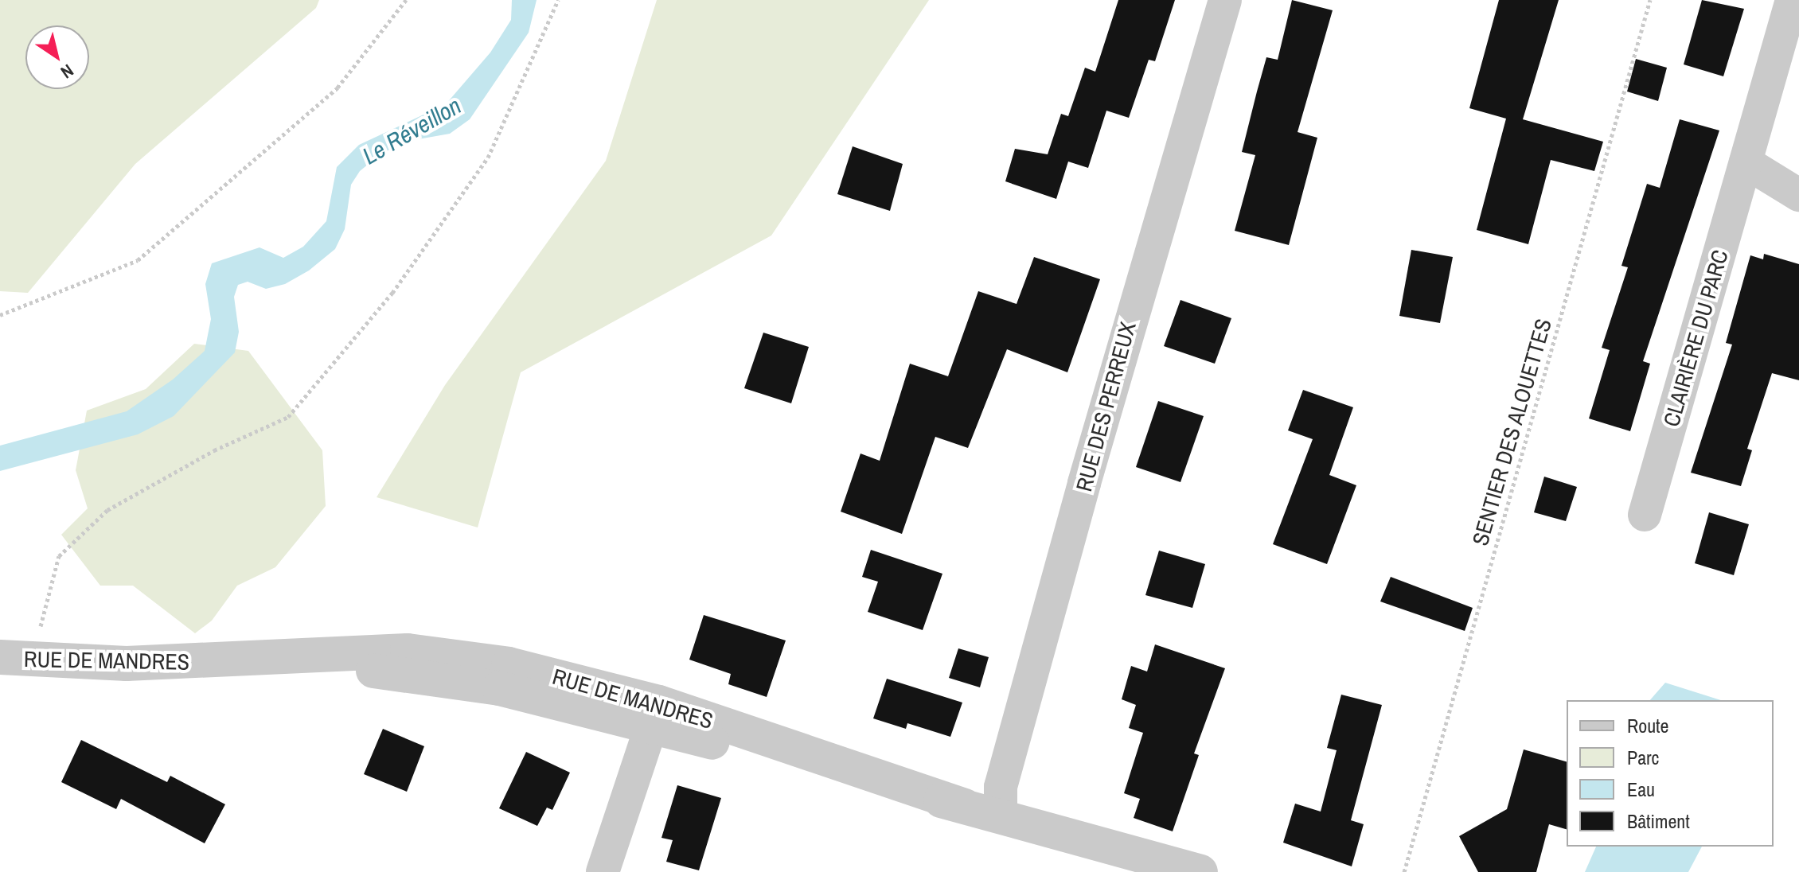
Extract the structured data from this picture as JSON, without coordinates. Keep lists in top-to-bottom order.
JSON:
{
  "streets": {
    "street": ["CLAIRIÈRE DU PARC", "RUE DES PERREUX", "RUE DE MANDRES"],
    "path": ["SENTIER DES ALOUETTES"]
  },
  "crossings": [
    ["RUE DES PERREUX", "RUE DE MANDRES"]
  ],
  "water": ["Le Réveillon"],
  "legend": [
    "Route",
    "Parc",
    "Eau",
    "Bâtiment"
  ],
  "north": "bottom right"
}
